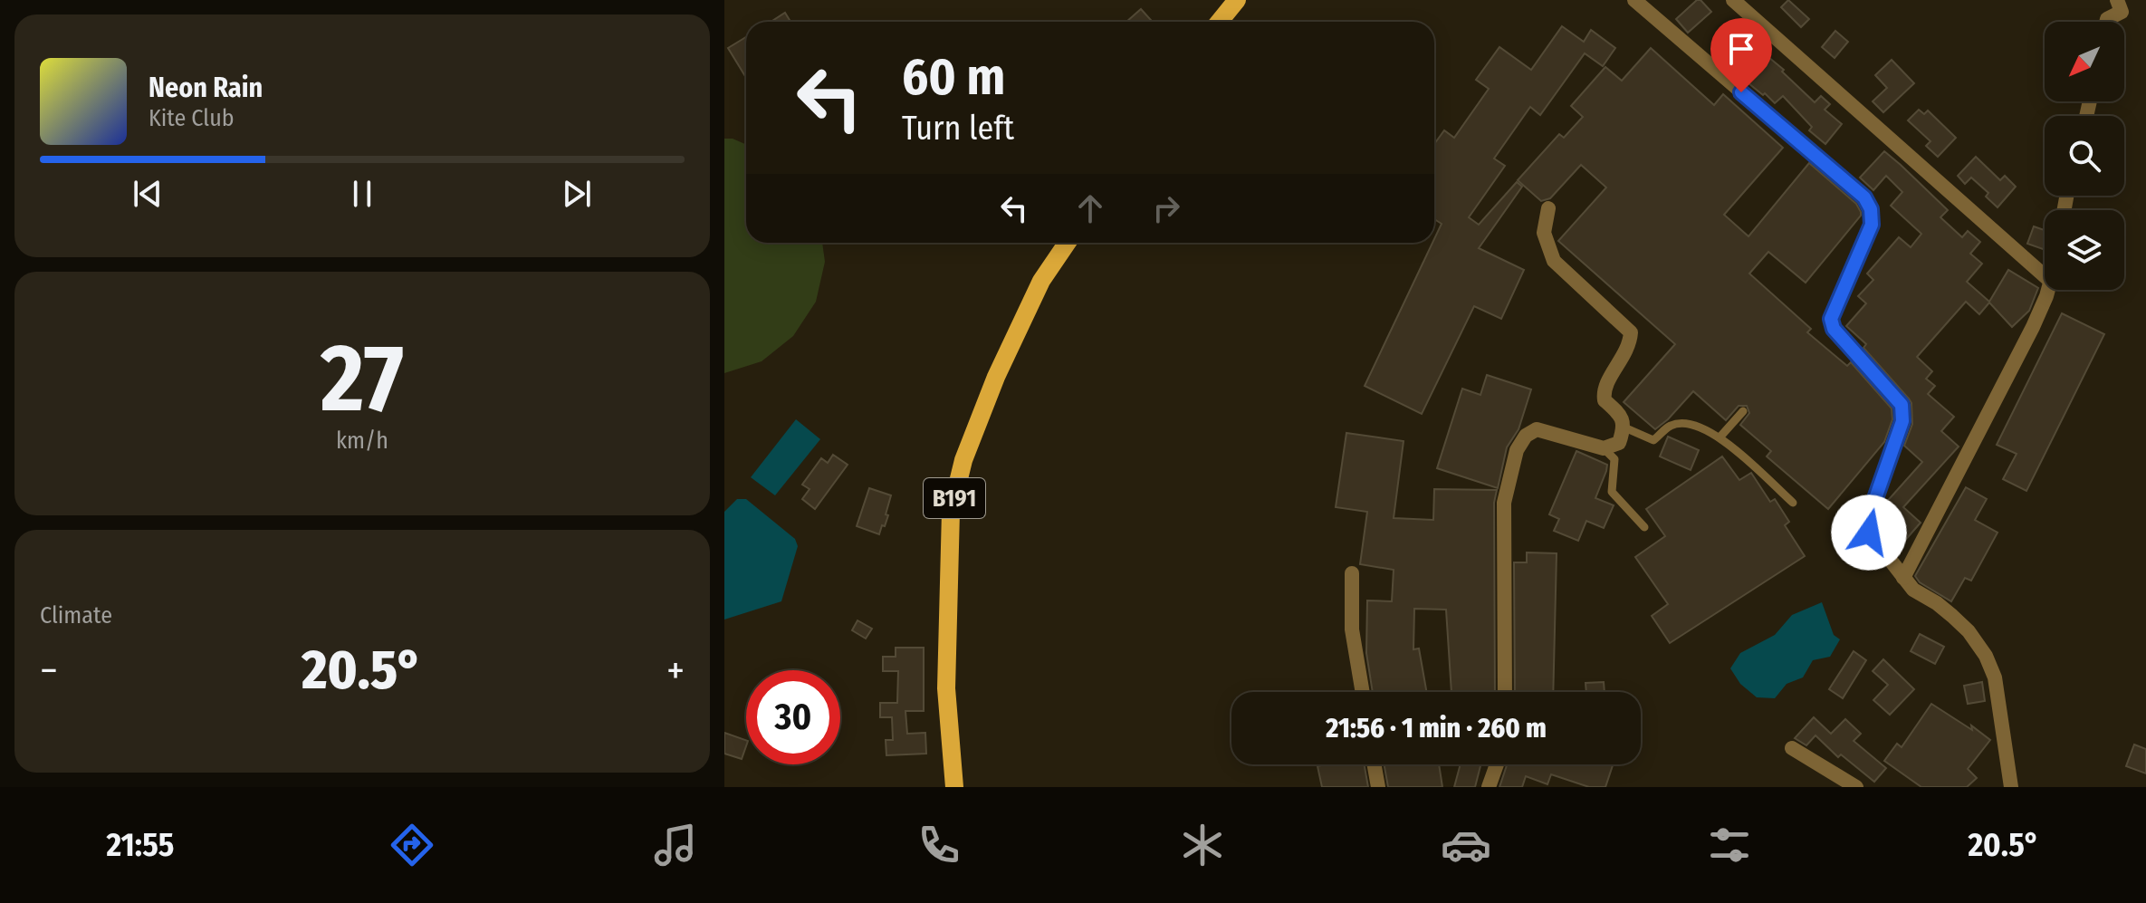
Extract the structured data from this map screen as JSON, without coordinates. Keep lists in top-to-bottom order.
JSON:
{
  "streets": {
    "main road": ["B191"]
  },
  "north": "bottom left",
  "page": {
    "turn": ["60 m", "Turn left"],
    "song": ["Neon Rain", "Kite Club"],
    "tile": [
      ["27", "km/h"],
      "Climate"
    ],
    "heat": ["−", "20.5°", "+"],
    "limit": "30",
    "trip": "21:56 · 1 min · 260 m",
    "tabs": ["21:55", "20.5°"]
  }
}
